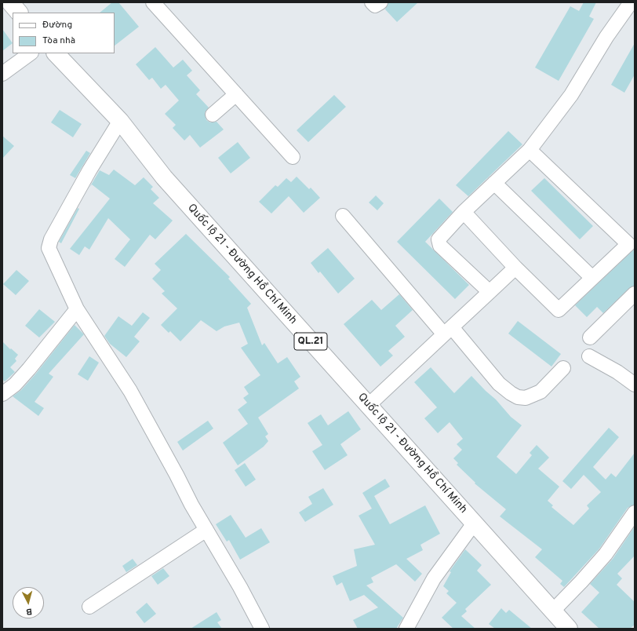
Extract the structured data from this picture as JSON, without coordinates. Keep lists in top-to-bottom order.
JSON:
{
  "streets": {
    "highway": ["Quốc lộ 21 - Đường Hồ Chí Minh", "QL.21"]
  },
  "legend": ["Đường", "Tòa nhà"],
  "north": "bottom"
}
